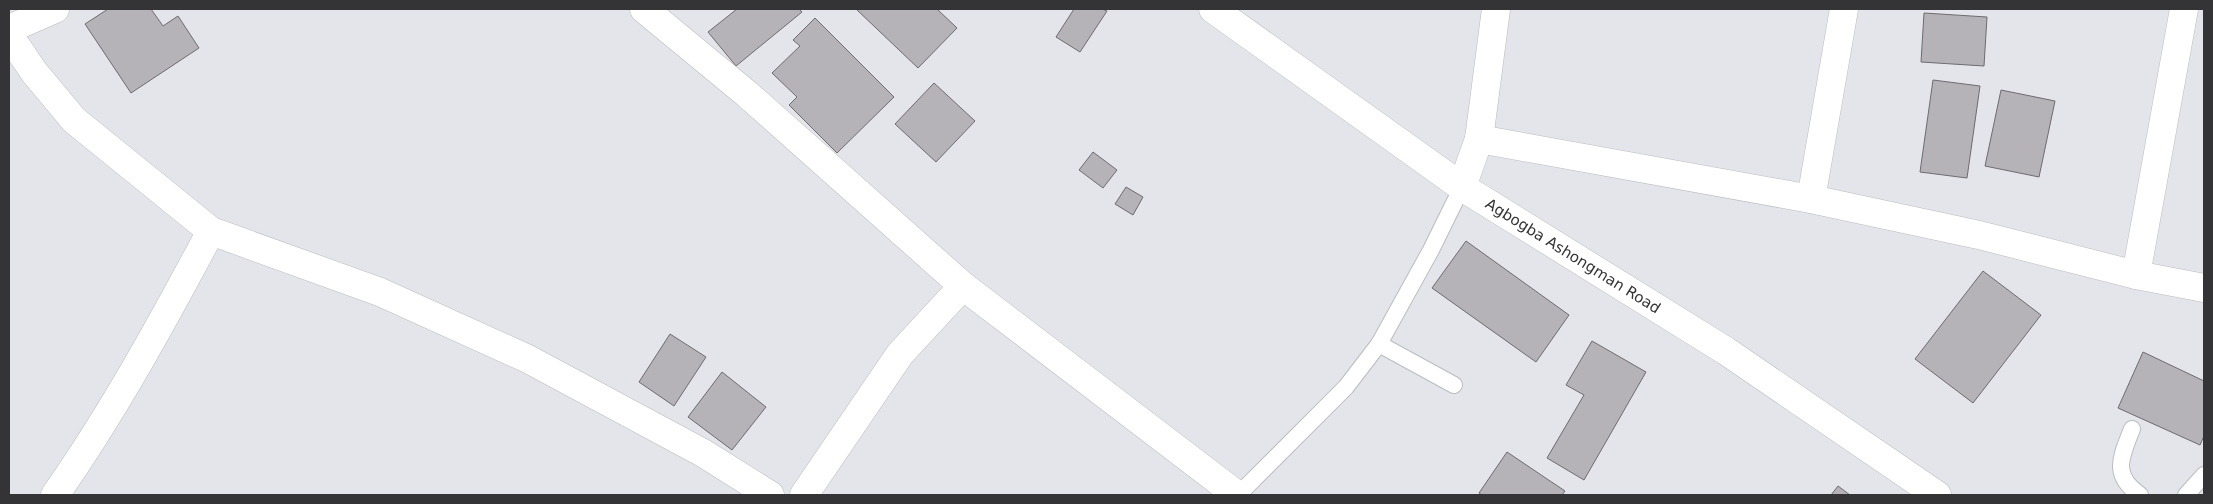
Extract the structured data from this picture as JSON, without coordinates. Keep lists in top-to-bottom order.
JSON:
{
  "streets": {
    "street": ["Agbogba Ashongman Road"]
  }
}
